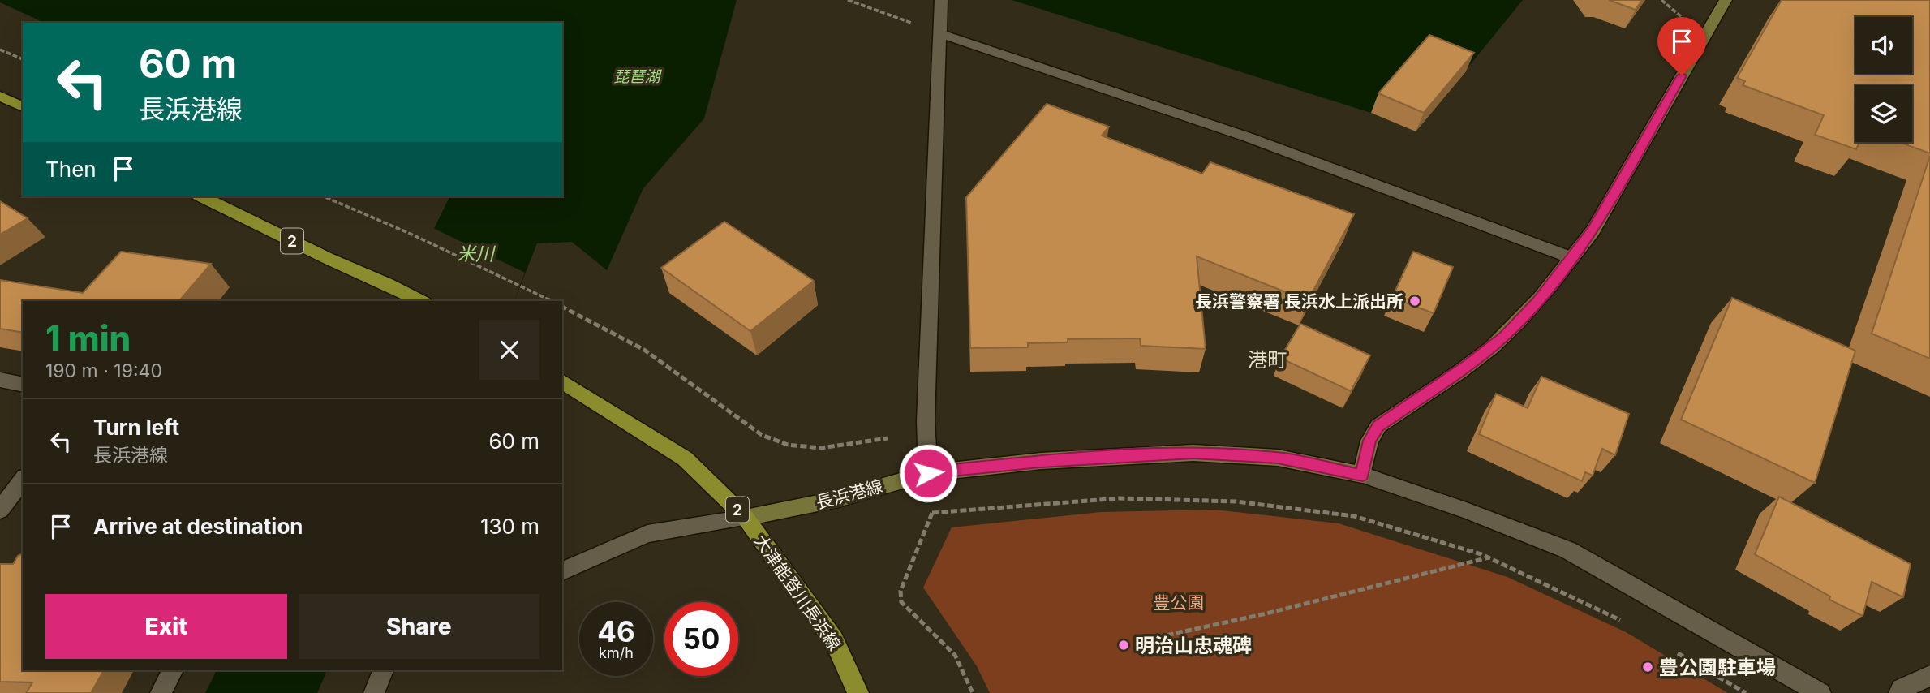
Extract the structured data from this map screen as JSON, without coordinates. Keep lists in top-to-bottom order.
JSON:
{
  "streets": {
    "main road": ["2", "長浜港線", "大津能登川長浜線"]
  },
  "crossings": [
    ["長浜港線", "大津能登川長浜線"]
  ],
  "districts": ["港町"],
  "water": ["琵琶湖", "米川"],
  "parks": ["豊公園"],
  "places": ["長浜警察署 長浜水上派出所", "明治山忠魂碑", "豊公園駐車場"],
  "page": {
    "turn": ["60 m", "長浜港線"],
    "then": "Then",
    "heading": ["1 min", "190 m · 19:40"],
    "list": [
      {
        "name": "Turn left",
        "note": "長浜港線",
        "value": "60 m"
      },
      {
        "name": "Arrive at destination",
        "value": "130 m"
      }
    ],
    "buttons": ["Exit", "Share"],
    "speed": "46 km/h",
    "limit": "50"
  }
}
